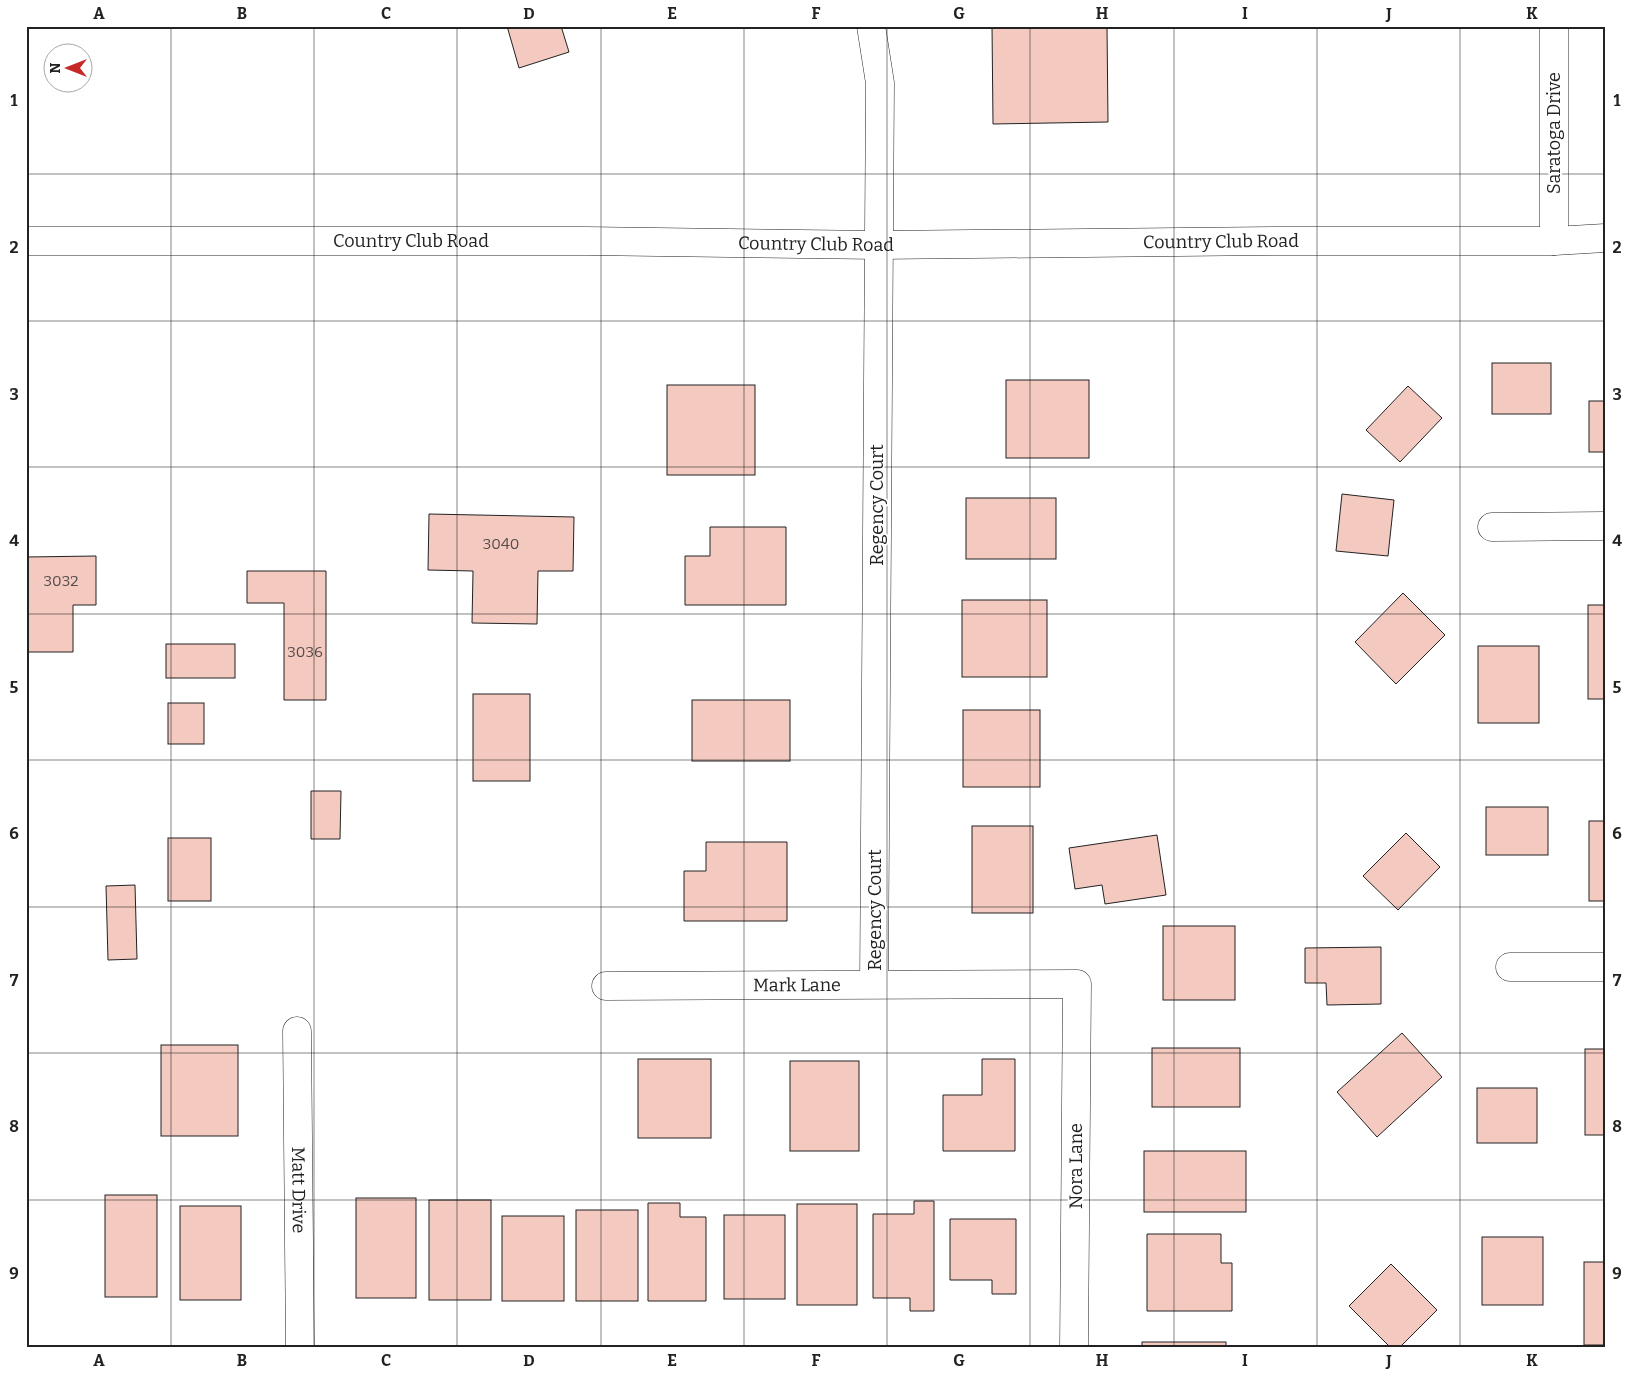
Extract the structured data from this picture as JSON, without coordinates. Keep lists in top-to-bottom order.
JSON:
{
  "streets": {
    "street": [
      "Saratoga Drive",
      "Country Club Road",
      "Regency Court",
      "Mark Lane",
      "Nora Lane",
      "Matt Drive"
    ]
  },
  "crossings": [
    ["Saratoga Drive", "Country Club Road"],
    ["Country Club Road", "Regency Court"],
    ["Regency Court", "Mark Lane"],
    ["Mark Lane", "Nora Lane"]
  ],
  "house_numbers": ["3040", "3032", "3036"],
  "north": "left",
  "grid": {
    "columns": [
      "A",
      "B",
      "C",
      "D",
      "E",
      "F",
      "G",
      "H",
      "I",
      "J",
      "K"
    ],
    "rows": [
      "1",
      "2",
      "3",
      "4",
      "5",
      "6",
      "7",
      "8",
      "9"
    ]
  }
}
